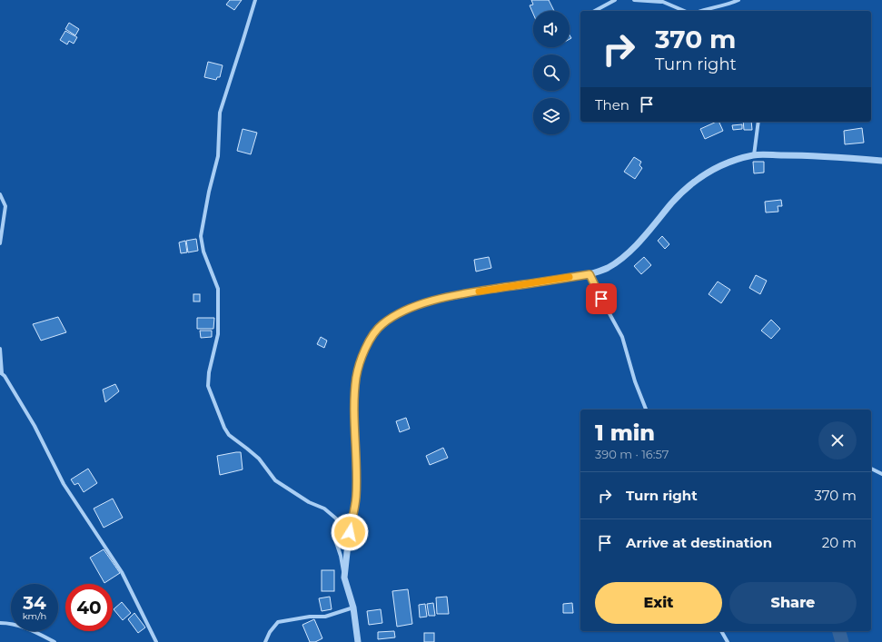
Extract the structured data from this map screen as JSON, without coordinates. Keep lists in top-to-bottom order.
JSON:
{
  "page": {
    "turn": ["370 m", "Turn right"],
    "then": "Then",
    "heading": ["1 min", "390 m · 16:57"],
    "list": [
      {
        "name": "Turn right",
        "value": "370 m"
      },
      {
        "name": "Arrive at destination",
        "value": "20 m"
      }
    ],
    "buttons": ["Exit", "Share"],
    "speed": "34 km/h",
    "limit": "40"
  }
}
